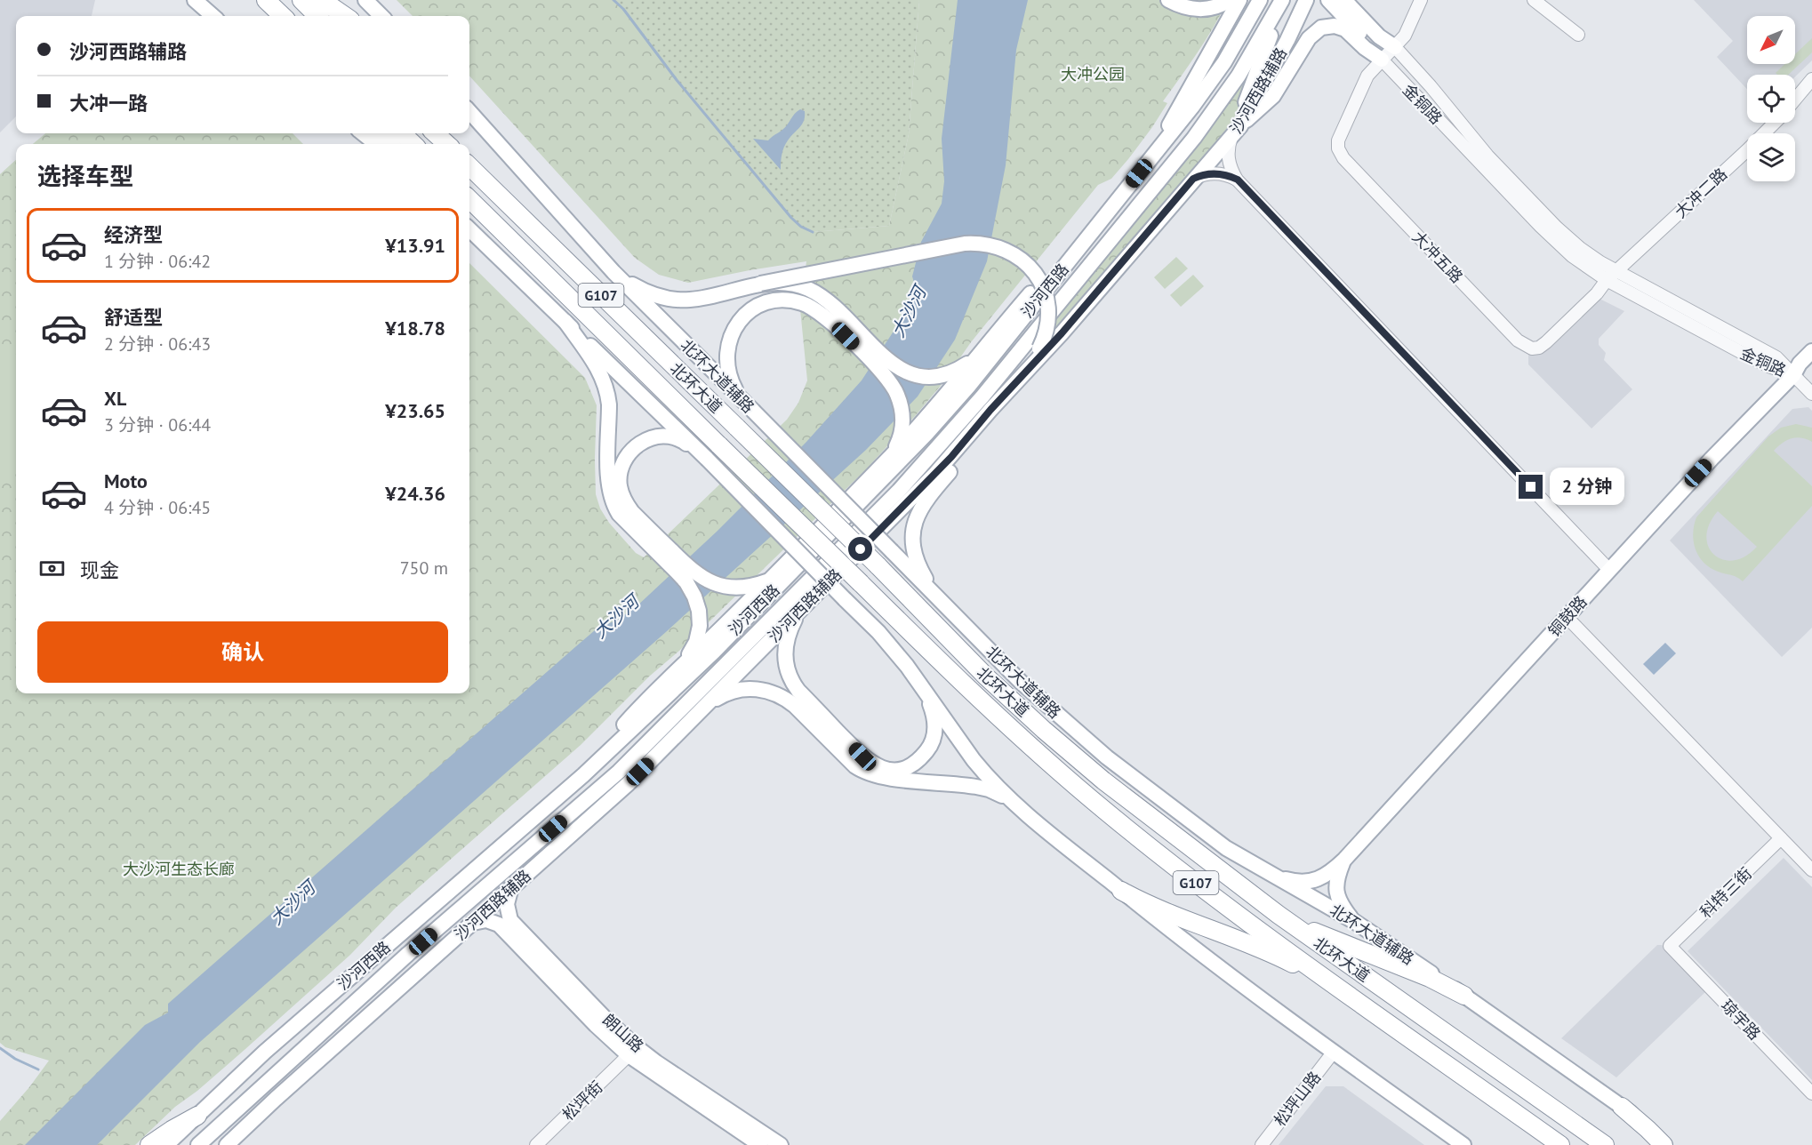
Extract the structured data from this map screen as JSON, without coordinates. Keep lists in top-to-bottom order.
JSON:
{
  "streets": {
    "highway": ["G107", "北环大道"],
    "main road": [
      "沙河西路辅路",
      "沙河西路",
      "北环大道辅路",
      "铜鼓路",
      "朗山路"
    ],
    "street": [
      "金铜路",
      "大冲二路",
      "大冲五路",
      "科特三街",
      "琼宇路",
      "松坪山路",
      "松坪街"
    ]
  },
  "crossings": [
    ["沙河西路辅路", "朗山路"],
    ["金铜路", "大冲二路"],
    ["金铜路", "大冲五路"],
    ["金铜路", "铜鼓路"],
    ["大冲二路", "大冲五路"],
    ["科特三街", "琼宇路"],
    ["朗山路", "松坪街"]
  ],
  "water": ["大沙河"],
  "parks": ["大冲公园", "大沙河生态长廊"],
  "north": "bottom left",
  "page": {
    "banner": ["沙河西路辅路", "大冲一路"],
    "heading": "选择车型",
    "list": [
      {
        "name": "经济型",
        "note": "1 分钟 · 06:42",
        "value": "¥13.91"
      },
      {
        "name": "舒适型",
        "note": "2 分钟 · 06:43",
        "value": "¥18.78"
      },
      {
        "name": "XL",
        "note": "3 分钟 · 06:44",
        "value": "¥23.65"
      },
      {
        "name": "Moto",
        "note": "4 分钟 · 06:45",
        "value": "¥24.36"
      }
    ],
    "bubble": "2 分钟",
    "pay": ["现金", "750 m"],
    "buttons": "确认"
  }
}
